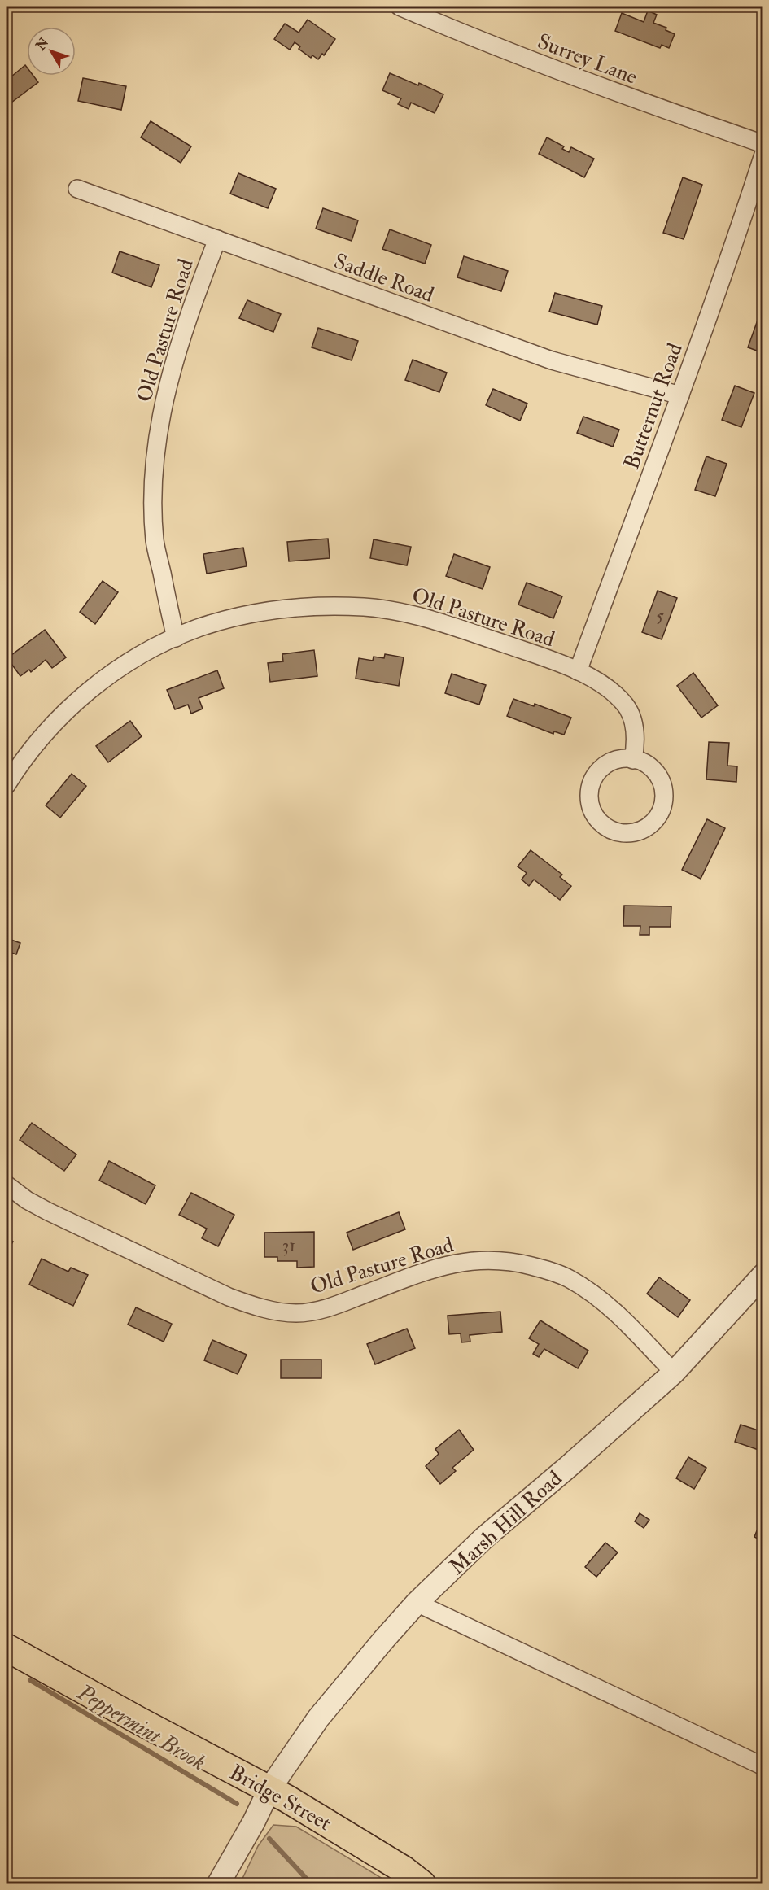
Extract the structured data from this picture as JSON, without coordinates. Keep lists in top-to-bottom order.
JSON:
{
  "streets": {
    "main road": ["Bridge Street"],
    "street": [
      "Surrey Lane",
      "Saddle Road",
      "Old Pasture Road",
      "Butternut Road",
      "Marsh Hill Road"
    ]
  },
  "crossings": [
    ["Saddle Road", "Old Pasture Road"],
    ["Saddle Road", "Butternut Road"],
    ["Old Pasture Road", "Butternut Road"],
    ["Old Pasture Road", "Marsh Hill Road"],
    ["Marsh Hill Road", "Bridge Street"]
  ],
  "water": ["Peppermint Brook"],
  "house_numbers": ["5", "31"],
  "north": "top left"
}
